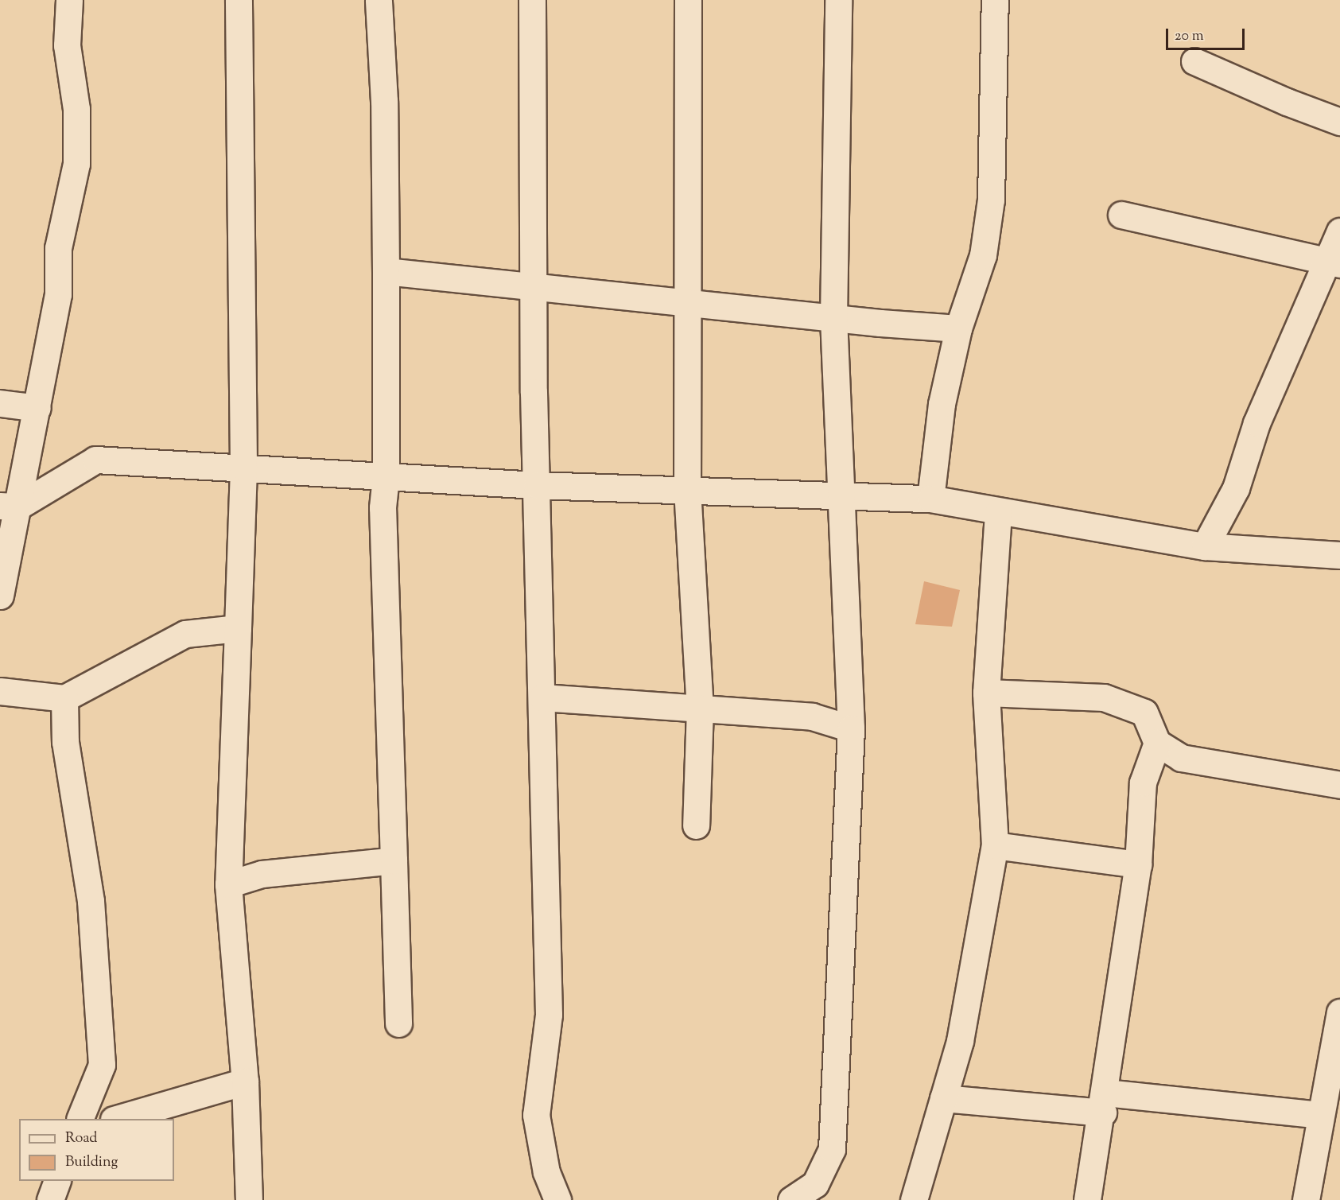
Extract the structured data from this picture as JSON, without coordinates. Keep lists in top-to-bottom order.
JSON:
{
  "legend": ["Road", "Building"],
  "scale_bar": "20 m"
}
